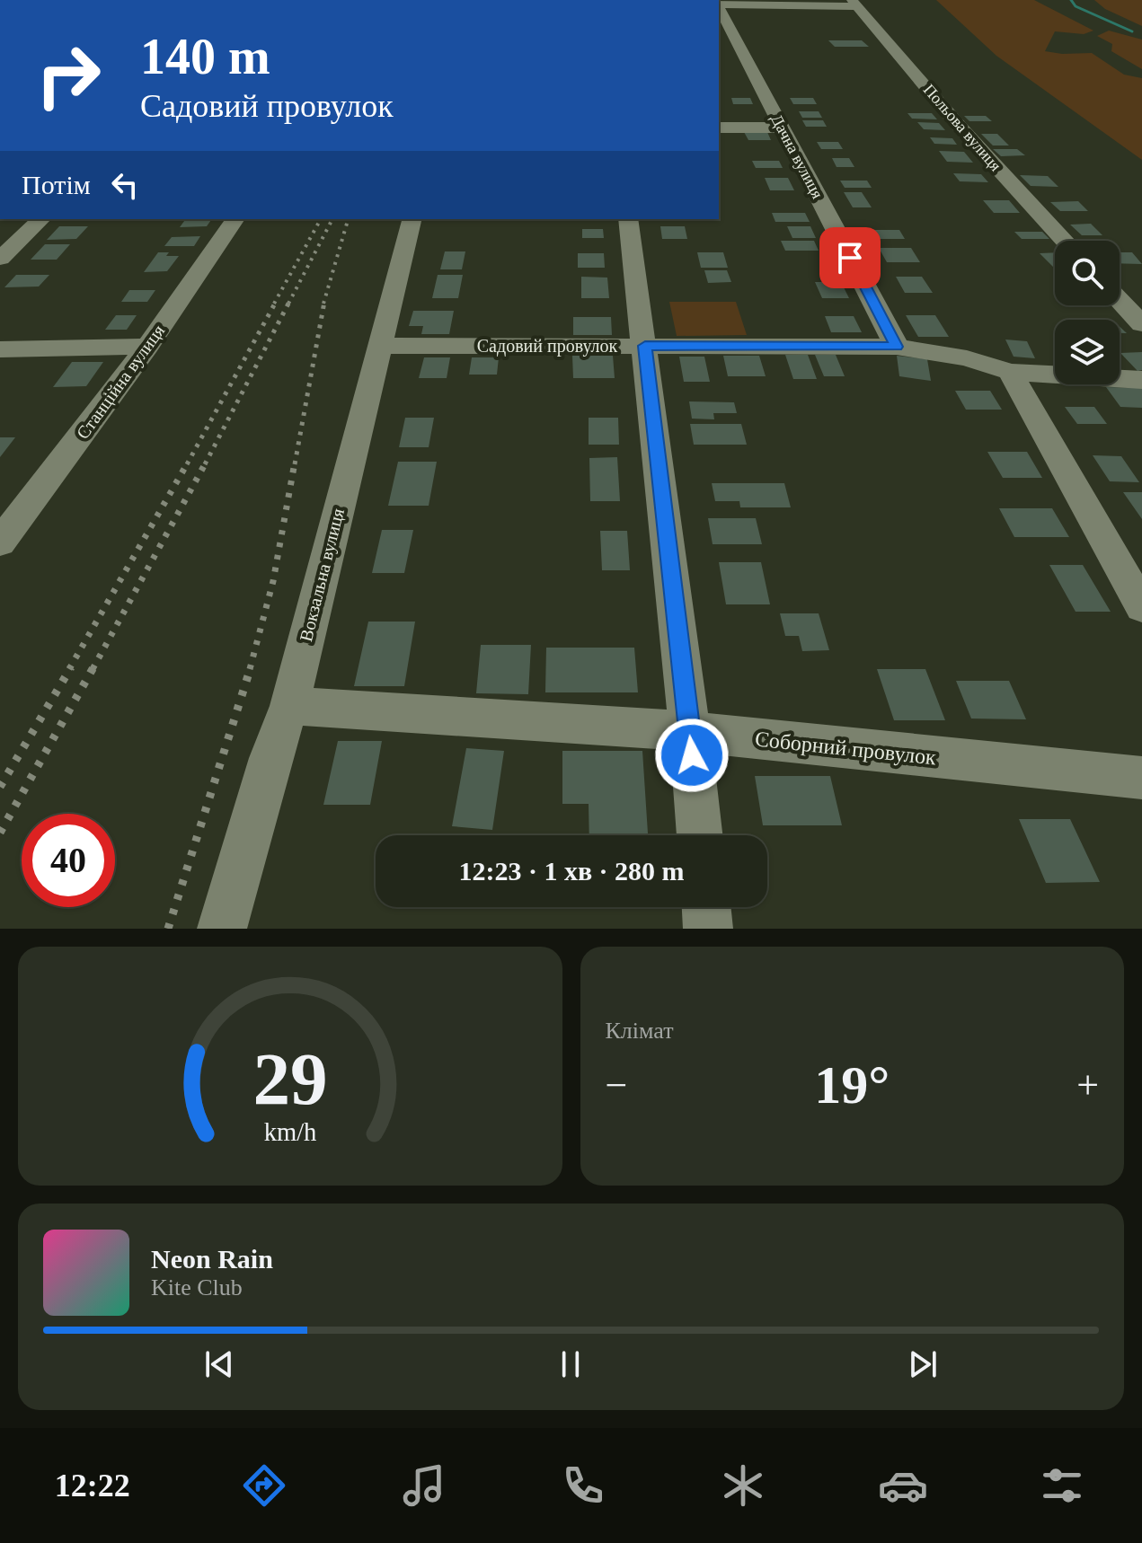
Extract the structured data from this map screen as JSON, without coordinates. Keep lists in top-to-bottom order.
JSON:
{
  "streets": {
    "street": [
      "Польова вулиця",
      "Дачна вулиця",
      "Садовий провулок",
      "Станційна вулиця",
      "Вокзальна вулиця",
      "Соборний провулок"
    ]
  },
  "crossings": [
    ["Дачна вулиця", "Садовий провулок"],
    ["Садовий провулок", "Вокзальна вулиця"],
    ["Вокзальна вулиця", "Соборний провулок"]
  ],
  "page": {
    "turn": ["140 m", "Садовий провулок"],
    "then": "Потім",
    "limit": "40",
    "trip": "12:23 · 1 хв · 280 m",
    "tile": "Клімат",
    "heat": ["−", "19°", "+"],
    "song": ["Neon Rain", "Kite Club"],
    "tabs": "12:22",
    "gauge": ["29", "km/h"]
  }
}
